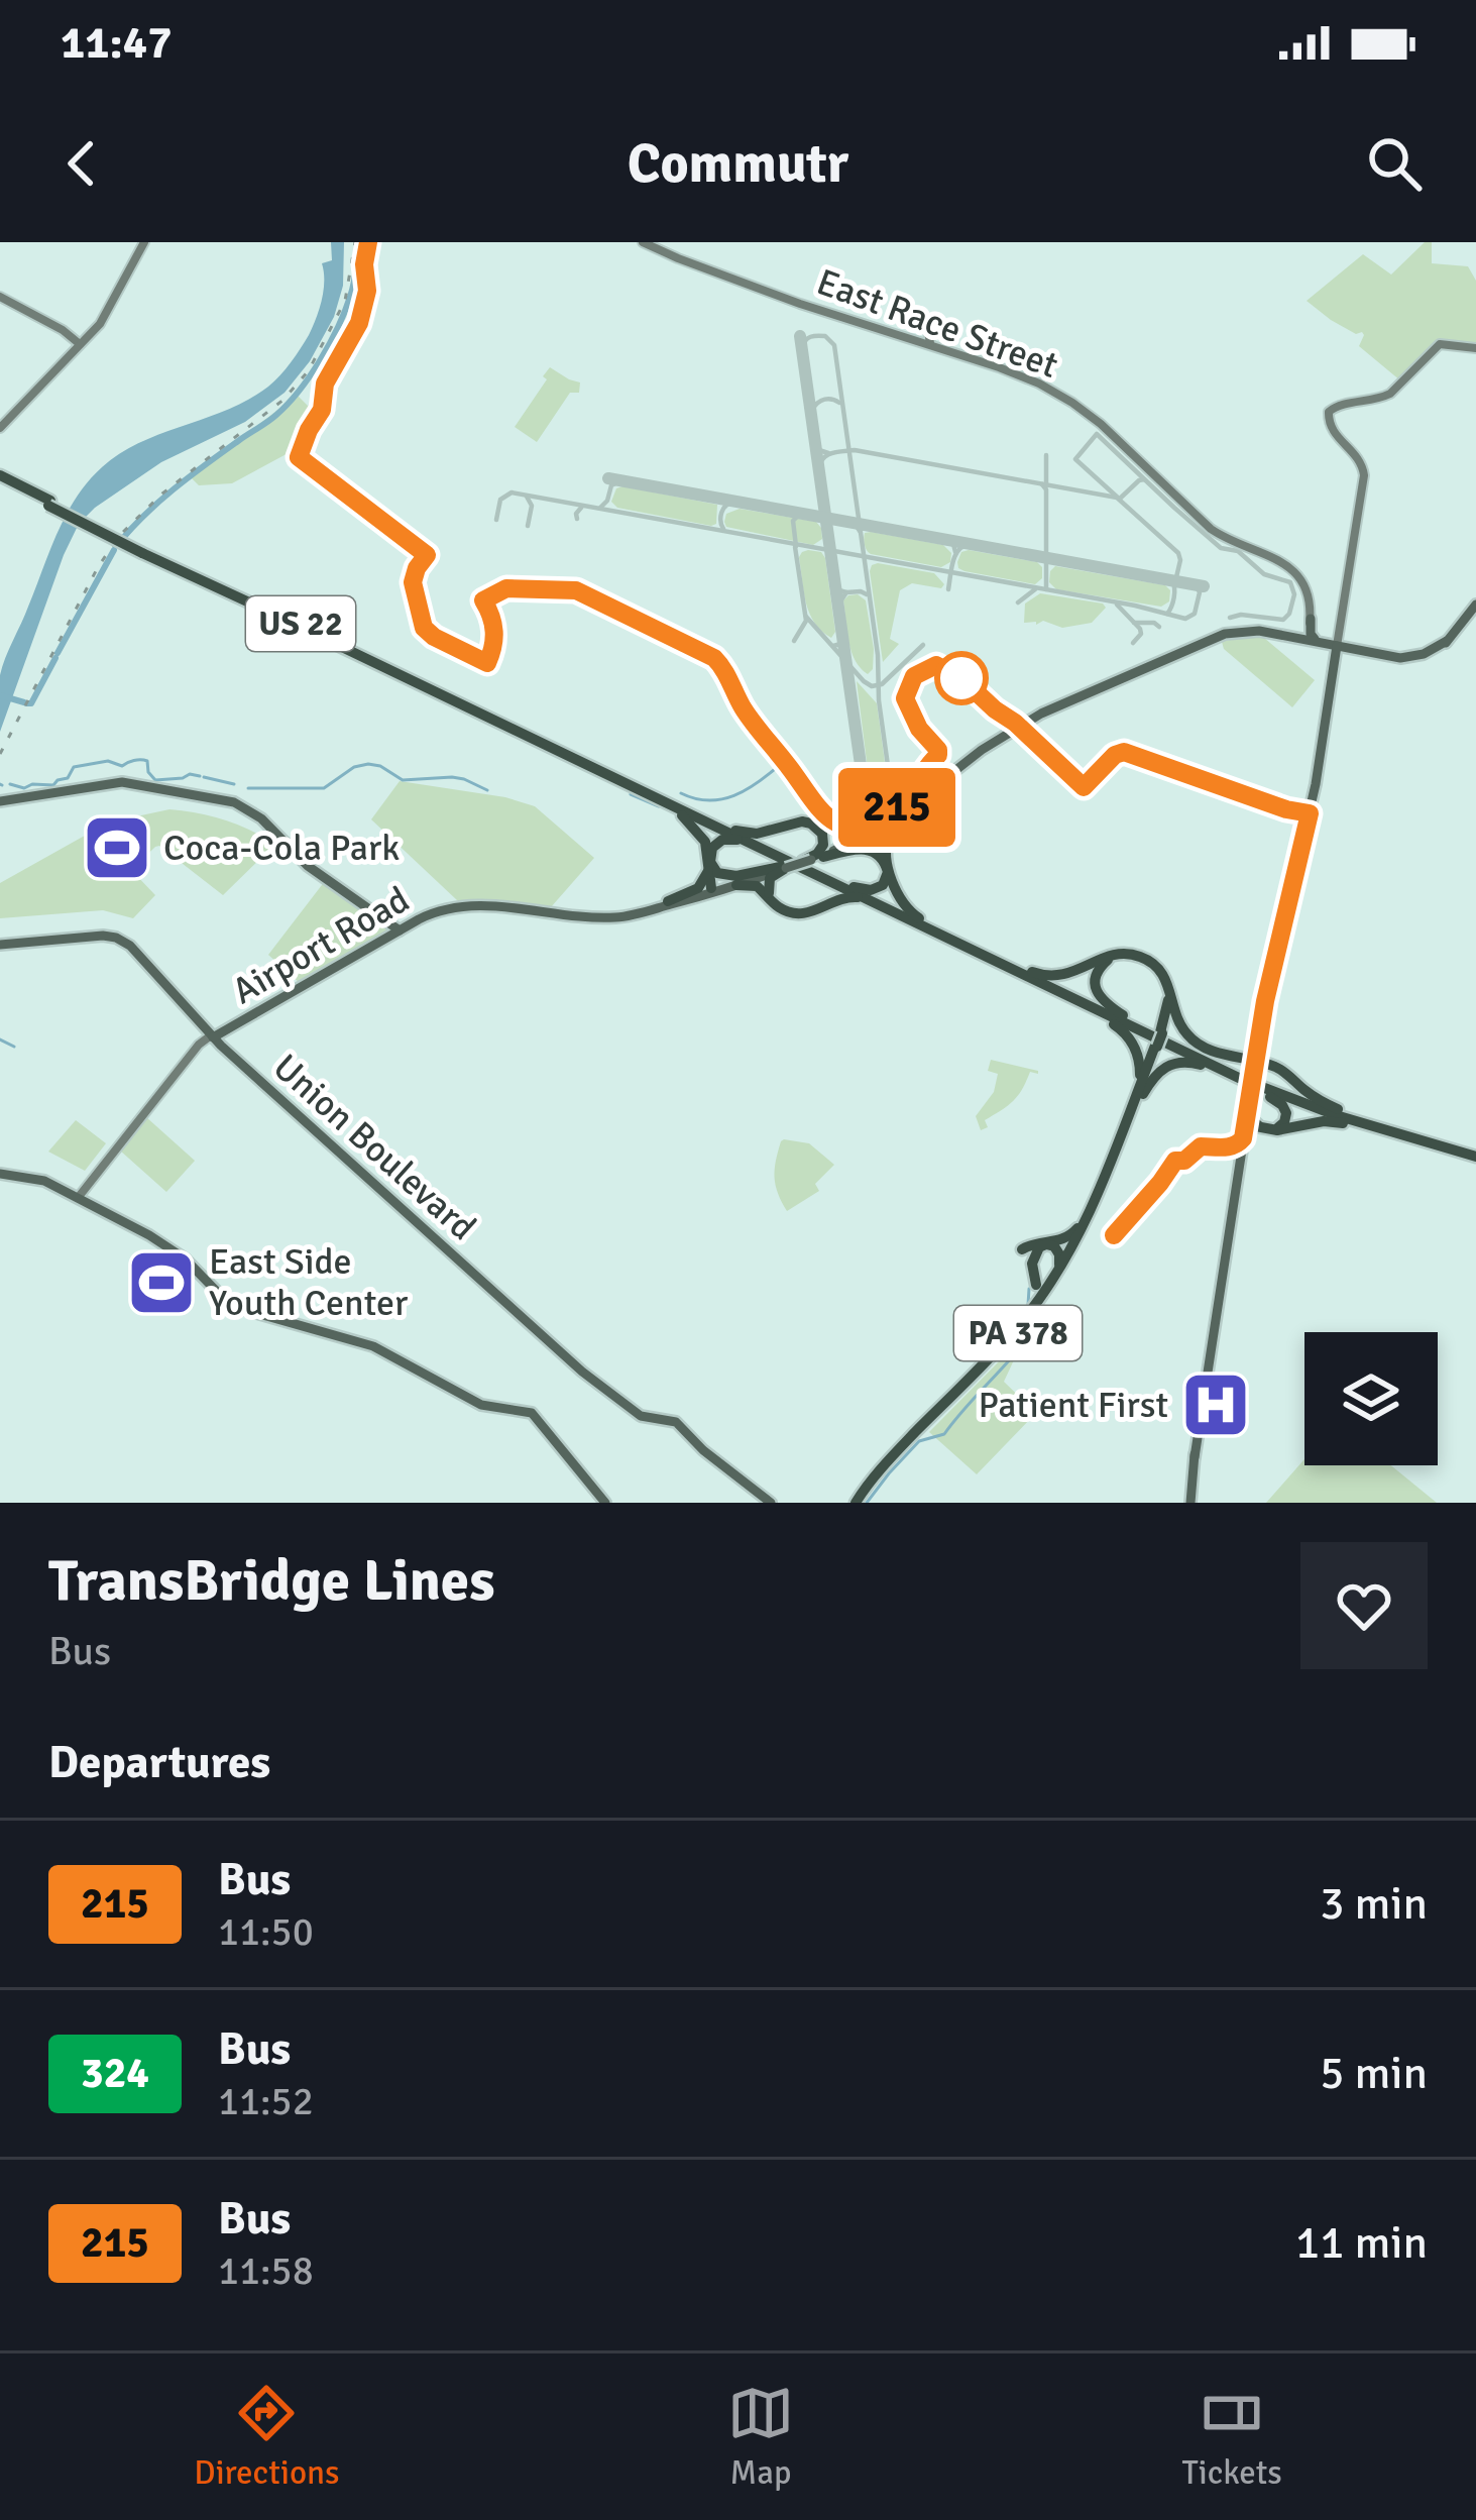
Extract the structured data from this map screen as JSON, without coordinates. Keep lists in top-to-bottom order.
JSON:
{
  "streets": {
    "highway": ["US 22", "PA 378"],
    "main road": ["East Race Street", "Airport Road", "Union Boulevard"]
  },
  "crossings": [
    ["East Race Street", "Airport Road"],
    ["US 22", "Airport Road"],
    ["Airport Road", "Union Boulevard"]
  ],
  "places": {
    "sports": ["Coca-Cola Park", "East Side Youth Center"],
    "hospital": ["Patient First"]
  },
  "lines": ["bus line 215"],
  "page": {
    "status": "11:47",
    "header": "Commutr",
    "on_map": "215",
    "heading": [
      ["TransBridge Lines", "Bus"],
      "Departures"
    ],
    "list": [
      {
        "mark": "215",
        "name": "Bus",
        "note": "11:50",
        "value": "3 min"
      },
      {
        "mark": "324",
        "name": "Bus",
        "note": "11:52",
        "value": "5 min"
      },
      {
        "mark": "215",
        "name": "Bus",
        "note": "11:58",
        "value": "11 min"
      }
    ],
    "tabs": ["Directions", "Map", "Tickets"]
  }
}
